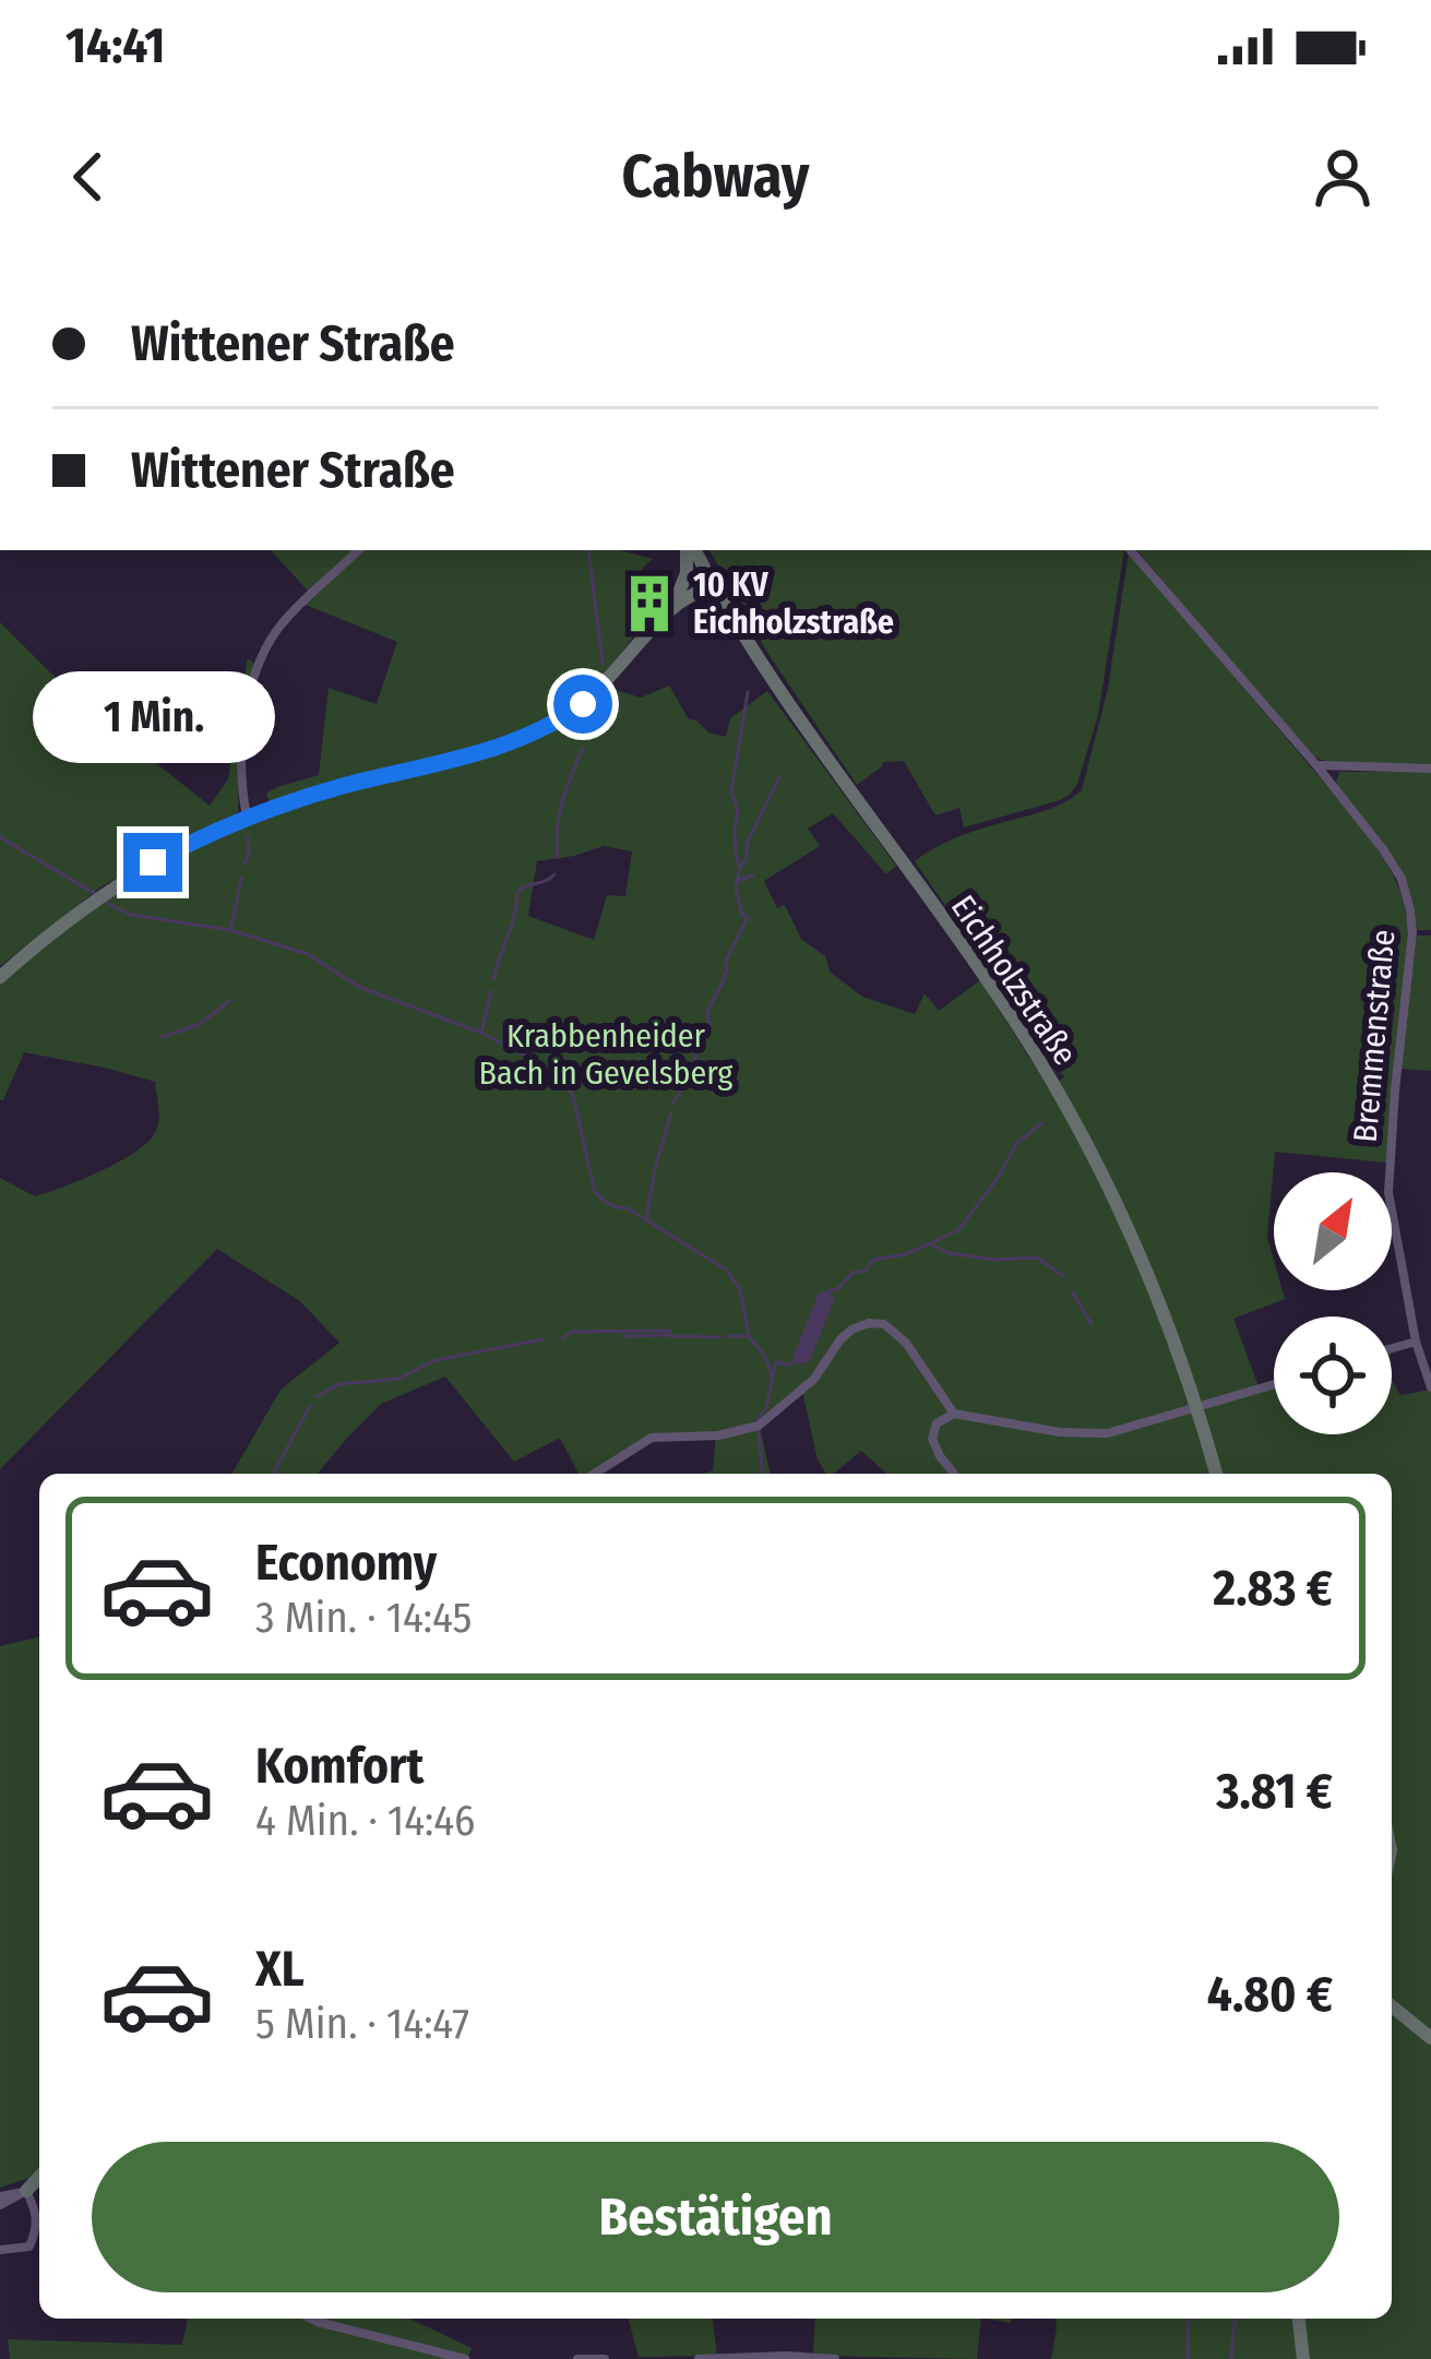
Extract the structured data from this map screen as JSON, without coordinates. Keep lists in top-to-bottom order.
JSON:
{
  "streets": {
    "main road": ["Eichholzstraße"],
    "street": ["Bremmenstraße"]
  },
  "parks": ["Krabbenheider Bach in Gevelsberg"],
  "places": {
    "building": ["10 KV Eichholzstraße"]
  },
  "north": "top right",
  "page": {
    "status": "14:41",
    "header": "Cabway",
    "banner": ["Wittener Straße", "Wittener Straße"],
    "bubble": "1 Min.",
    "list": [
      {
        "name": "Economy",
        "note": "3 Min. · 14:45",
        "value": "2.83 €"
      },
      {
        "name": "Komfort",
        "note": "4 Min. · 14:46",
        "value": "3.81 €"
      },
      {
        "name": "XL",
        "note": "5 Min. · 14:47",
        "value": "4.80 €"
      }
    ],
    "buttons": "Bestätigen"
  }
}
